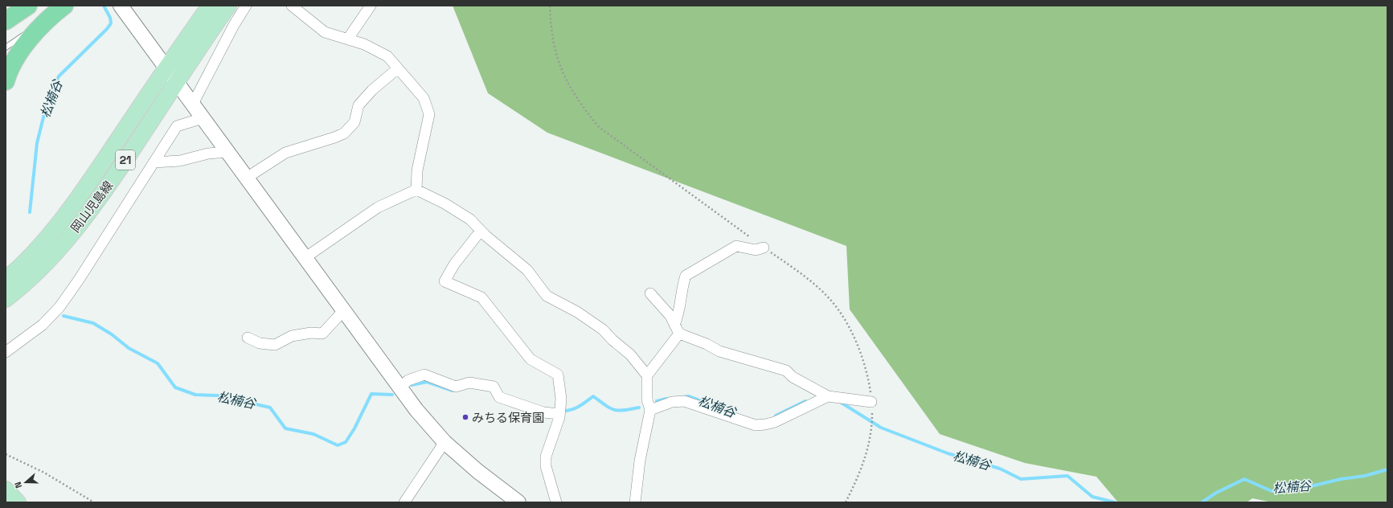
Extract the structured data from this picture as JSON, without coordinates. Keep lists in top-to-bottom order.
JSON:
{
  "streets": {
    "main road": ["21", "岡山児島線"]
  },
  "water": ["松楠谷"],
  "places": ["みちる保育園"],
  "north": "left"
}
